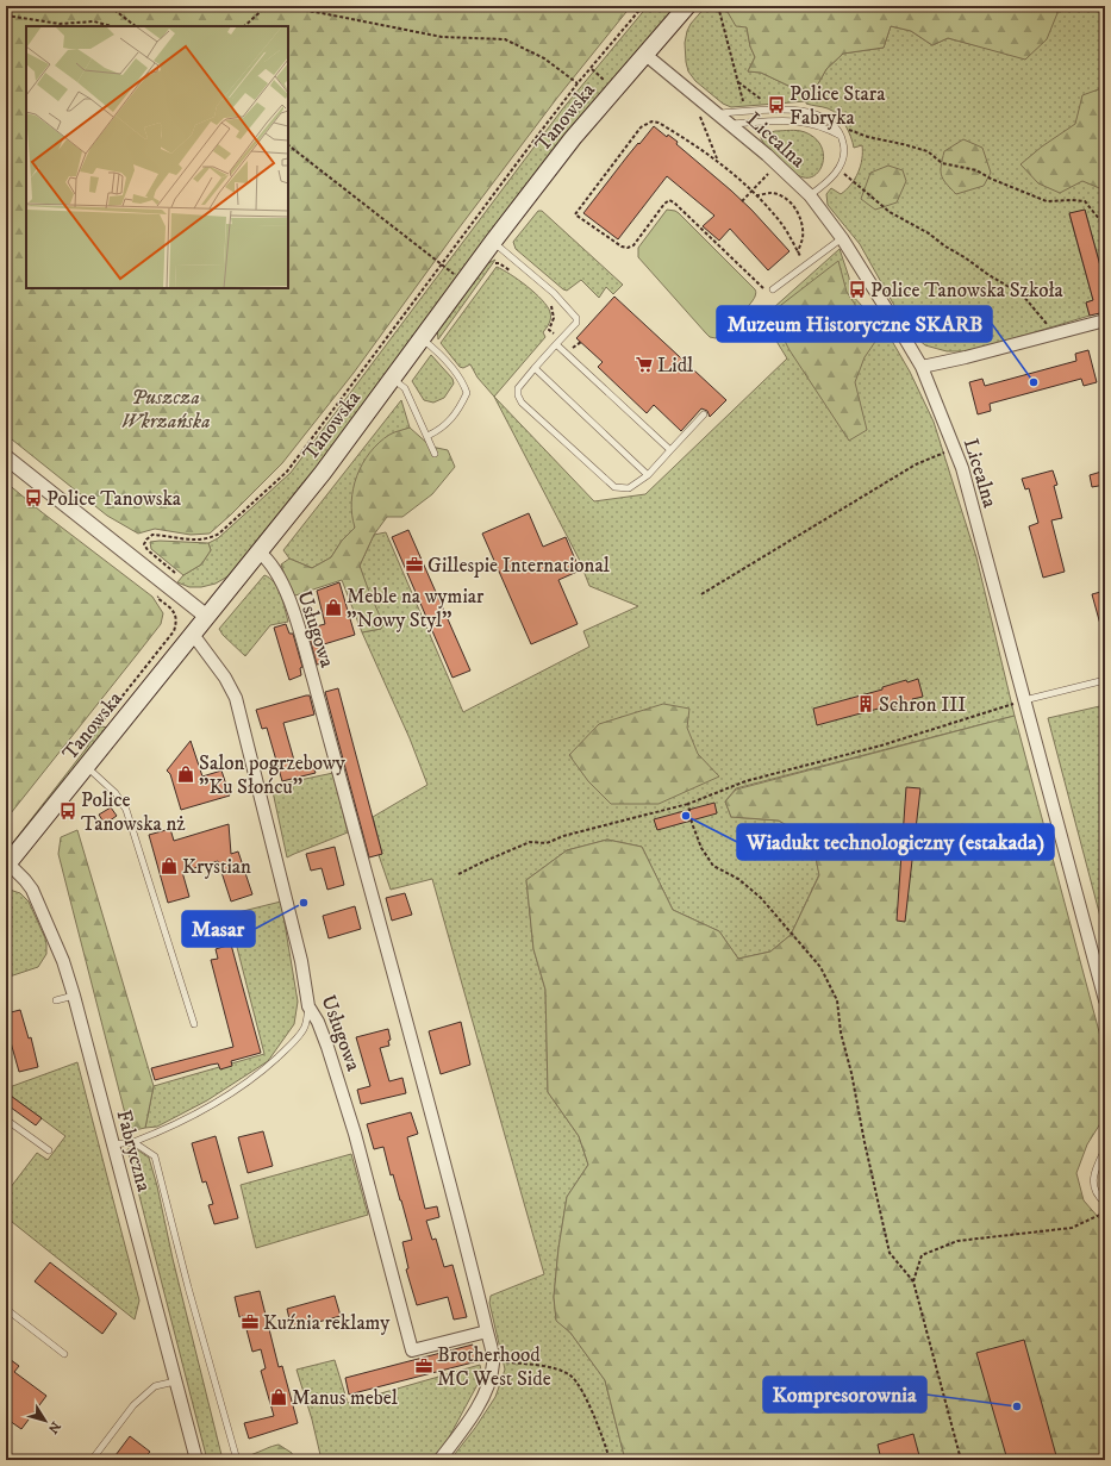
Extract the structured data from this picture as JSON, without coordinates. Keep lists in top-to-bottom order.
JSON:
{
  "streets": {
    "main road": ["Tanowska"],
    "street": ["Licealna", "Usługowa", "Fabryczna"]
  },
  "crossings": [
    ["Tanowska", "Licealna"],
    ["Tanowska", "Usługowa"],
    ["Tanowska", "Fabryczna"]
  ],
  "parks": ["Puszcza Wkrzańska"],
  "places": {
    "bus stop": [
      "Police Stara Fabryka",
      "Police Tanowska Szkoła",
      "Police Tanowska",
      "Police Tanowska nż"
    ],
    "supermarket": ["Lidl"],
    "other": [
      "Muzeum Historyczne SKARB",
      "Wiadukt technologiczny (estakada)",
      "Masar",
      "Kompresorownia"
    ],
    "office": ["Gillespie International", "Kuźnia reklamy", "Brotherhood MC West Side"],
    "shop": [
      "Meble na wymiar \"Nowy Styl\"",
      "Salon pogrzebowy \"Ku Słońcu\"",
      "Krystian",
      "Manus mebel"
    ],
    "building": ["Schron III"]
  },
  "north": "bottom right"
}
